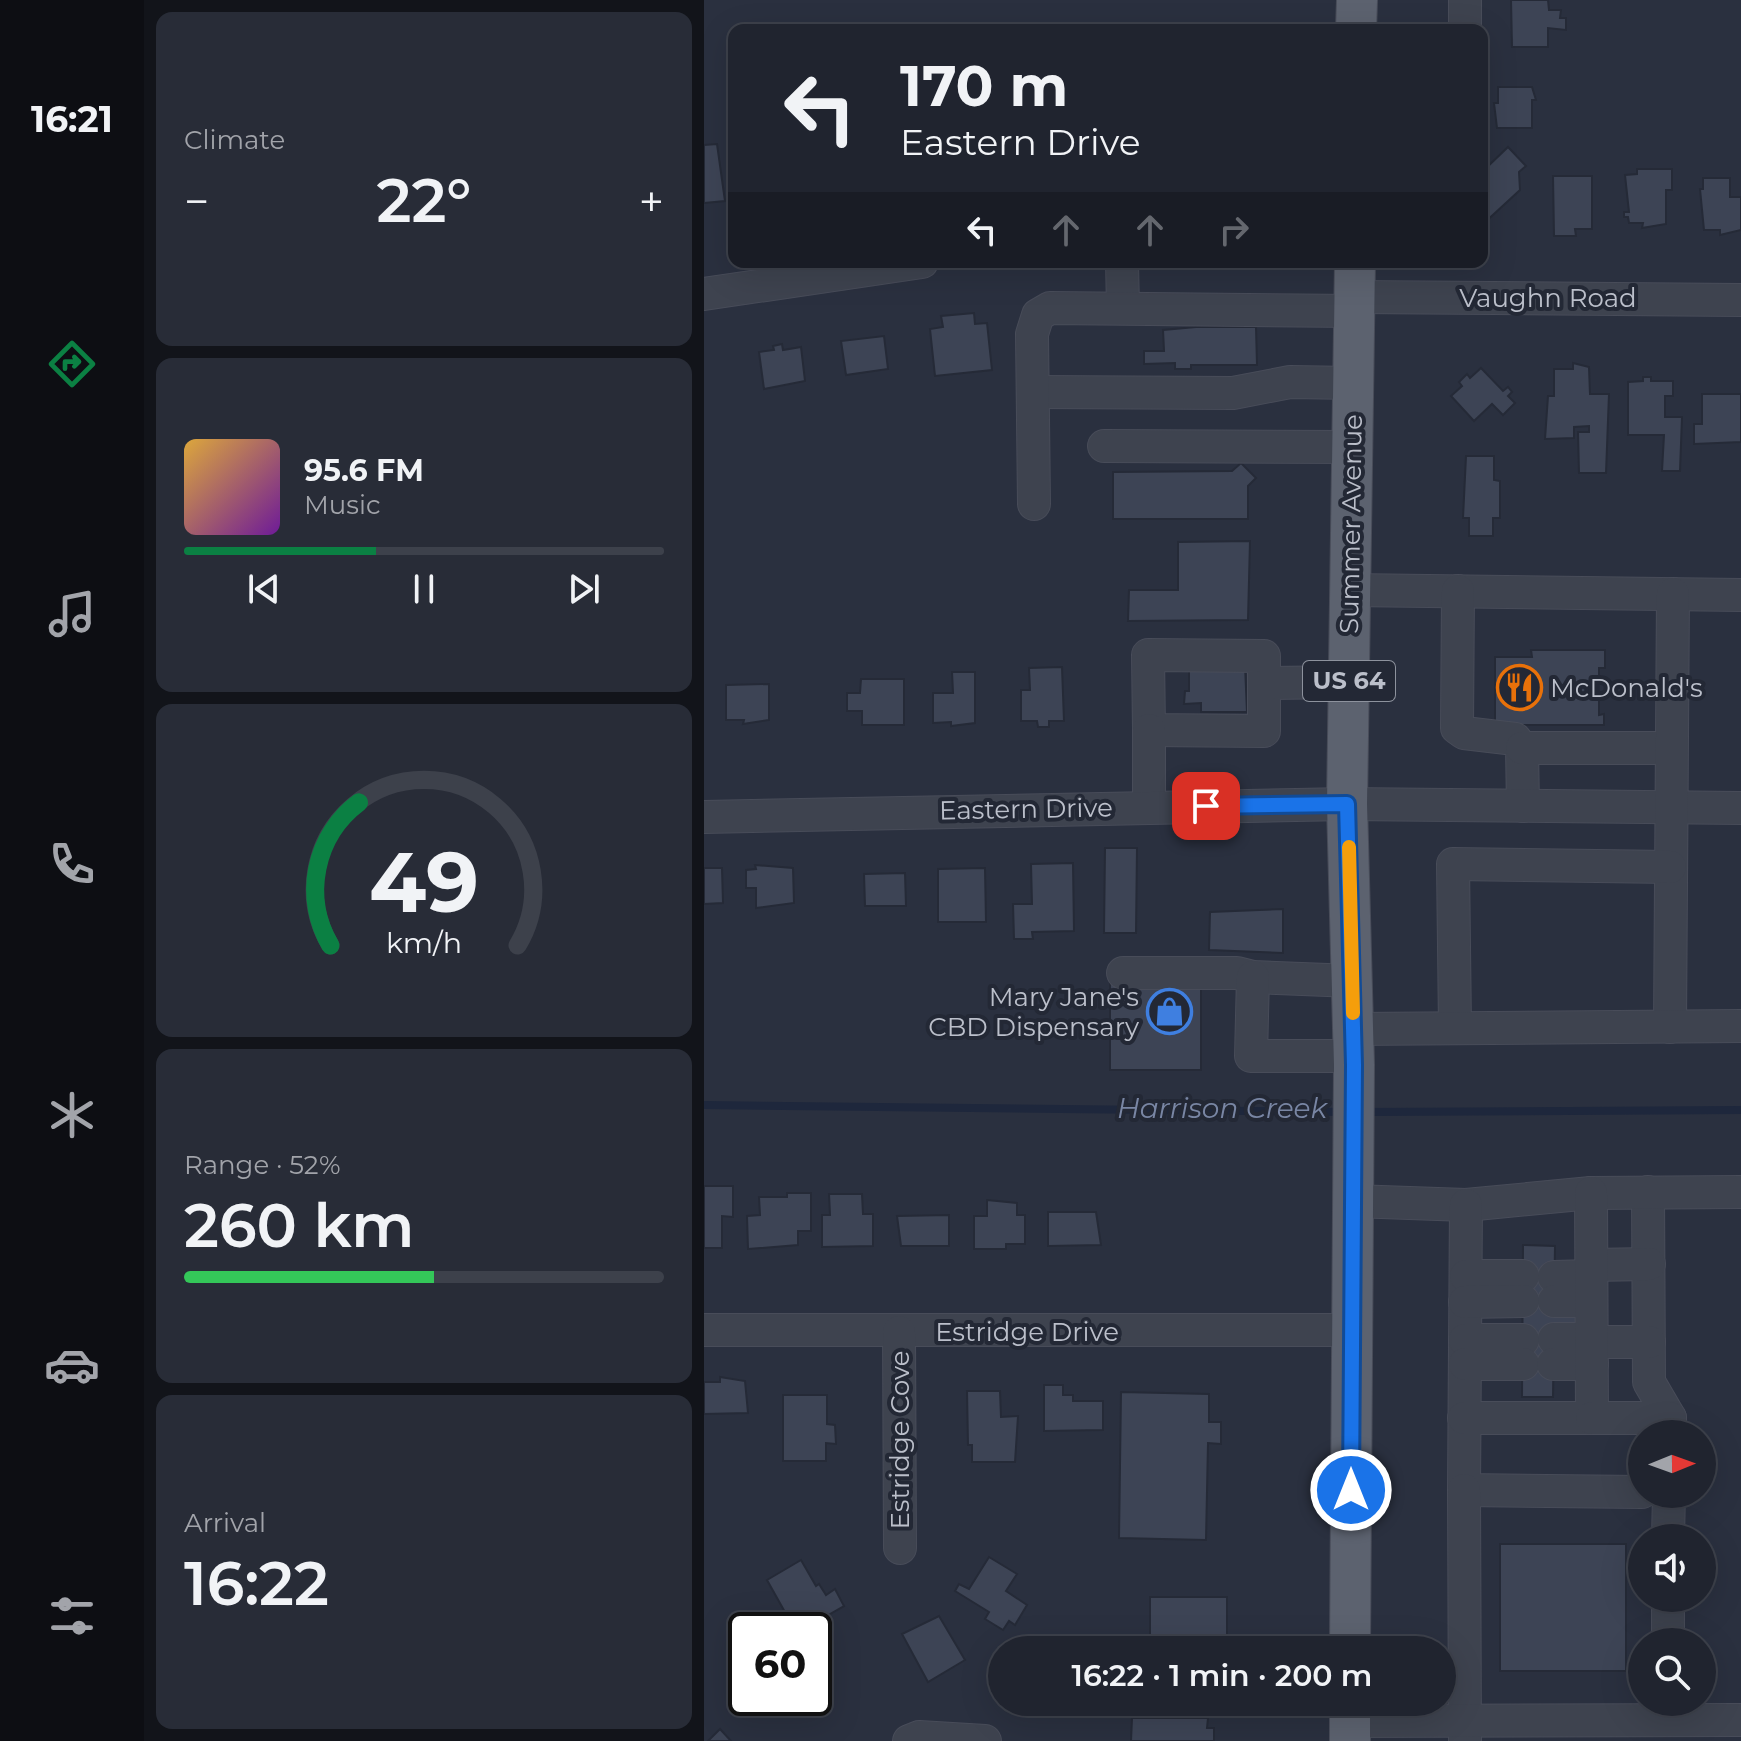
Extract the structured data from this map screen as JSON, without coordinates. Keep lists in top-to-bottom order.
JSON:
{
  "streets": {
    "main road": ["Summer Avenue", "US 64"],
    "street": [
      "Vaughn Road",
      "Eastern Drive",
      "Estridge Drive",
      "Estridge Cove"
    ]
  },
  "crossings": [
    ["Vaughn Road", "Summer Avenue"],
    ["Summer Avenue", "Eastern Drive"],
    ["Summer Avenue", "Estridge Drive"],
    ["Estridge Drive", "Estridge Cove"]
  ],
  "water": ["Harrison Creek"],
  "places": {
    "restaurant": ["McDonald's"],
    "shop": ["Mary Jane's CBD Dispensary"]
  },
  "north": "right",
  "page": {
    "tabs": "16:21",
    "tile": [
      "Climate",
      ["Range · 52%", "260 km"],
      ["Arrival", "16:22"]
    ],
    "turn": ["170 m", "Eastern Drive"],
    "heat": ["−", "22°", "+"],
    "song": ["95.6 FM", "Music"],
    "limit": "60",
    "trip": "16:22 · 1 min · 200 m",
    "gauge": ["49", "km/h"]
  }
}
